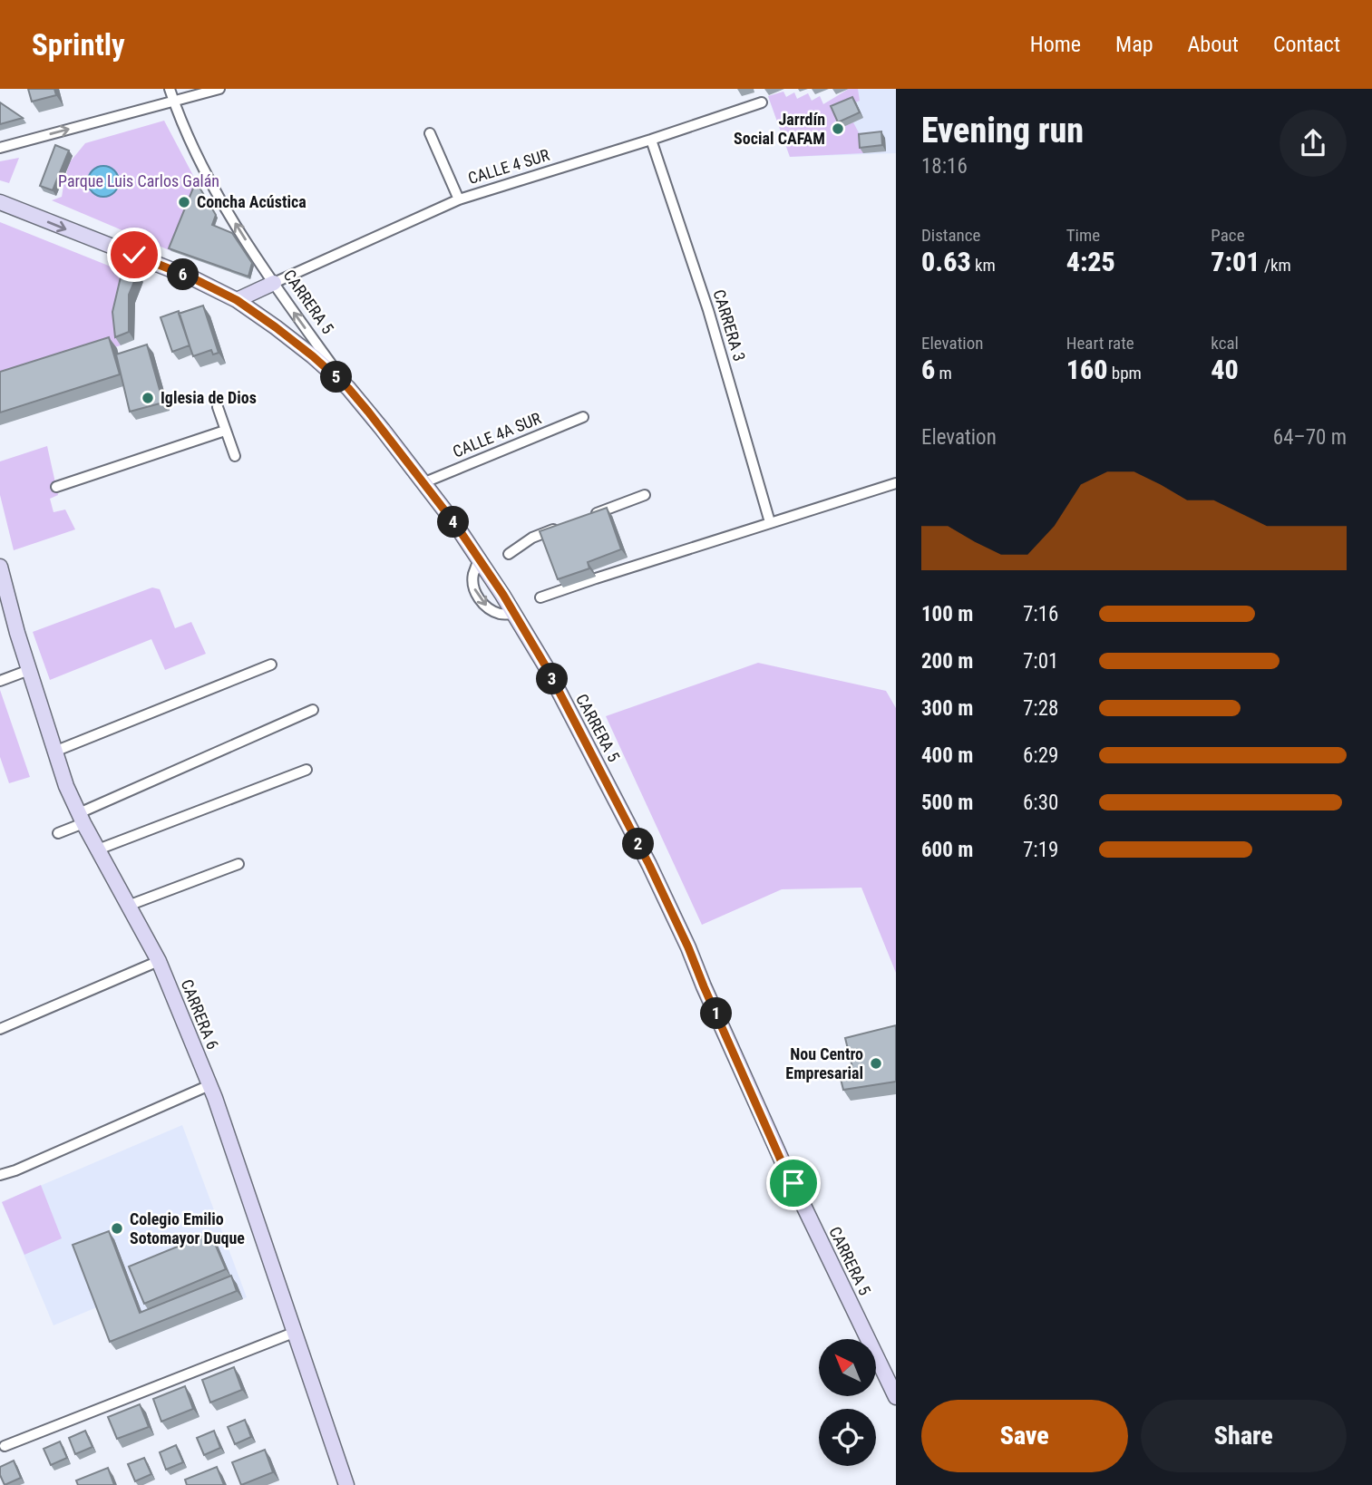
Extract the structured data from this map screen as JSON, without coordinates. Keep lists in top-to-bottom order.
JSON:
{
  "streets": {
    "main road": ["CARRERA 5", "CARRERA 6"],
    "street": ["CALLE 4 SUR", "CARRERA 3", "CALLE 4A SUR"]
  },
  "crossings": [
    ["CALLE 4 SUR", "CARRERA 5"],
    ["CALLE 4 SUR", "CARRERA 3"],
    ["CARRERA 5", "CALLE 4A SUR"]
  ],
  "parks": ["Parque Luis Carlos Galán"],
  "places": [
    "Jarrdín Social CAFAM",
    "Concha Acústica",
    "Iglesia de Dios",
    "Nou Centro Empresarial",
    "Colegio Emilio Sotomayor Duque"
  ],
  "north": "top left",
  "page": {
    "header": "Sprintly",
    "nav": [
      "Home",
      "Map",
      "About",
      "Contact"
    ],
    "heading": ["Evening run", "18:16"],
    "stats": [
      ["Distance", "0.63 km"],
      ["Time", "4:25"],
      ["Pace", "7:01 /km"],
      ["Elevation", "6 m"],
      ["Heart rate", "160 bpm"],
      ["kcal", "40"]
    ],
    "pins": [
      "6",
      "5",
      "4",
      "3",
      "2",
      "1"
    ],
    "chart": ["Elevation", "64–70 m"],
    "list": [
      {
        "name": "100 m",
        "note": "7:16"
      },
      {
        "name": "200 m",
        "note": "7:01"
      },
      {
        "name": "300 m",
        "note": "7:28"
      },
      {
        "name": "400 m",
        "note": "6:29"
      },
      {
        "name": "500 m",
        "note": "6:30"
      },
      {
        "name": "600 m",
        "note": "7:19"
      }
    ],
    "buttons": ["Save", "Share"]
  }
}
